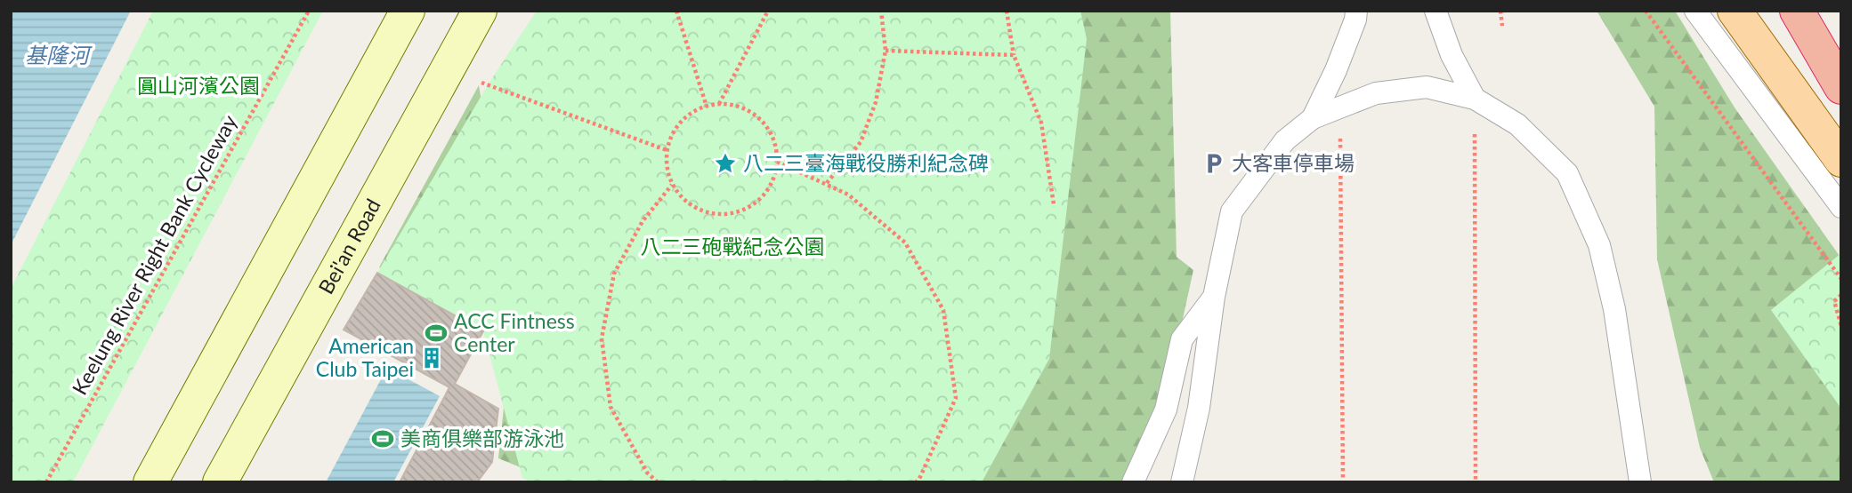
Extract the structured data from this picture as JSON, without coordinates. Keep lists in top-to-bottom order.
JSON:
{
  "streets": {
    "main road": ["Bei'an Road"],
    "path": ["Keelung River Right Bank Cycleway"]
  },
  "water": ["基隆河"],
  "parks": ["圓山河濱公園", "八二三砲戰紀念公園"],
  "places": {
    "place": ["八二三臺海戰役勝利紀念碑"],
    "parking": ["大客車停車場"],
    "sports": ["ACC Fintness Center", "美商俱樂部游泳池"],
    "building": ["American Club Taipei"]
  }
}
